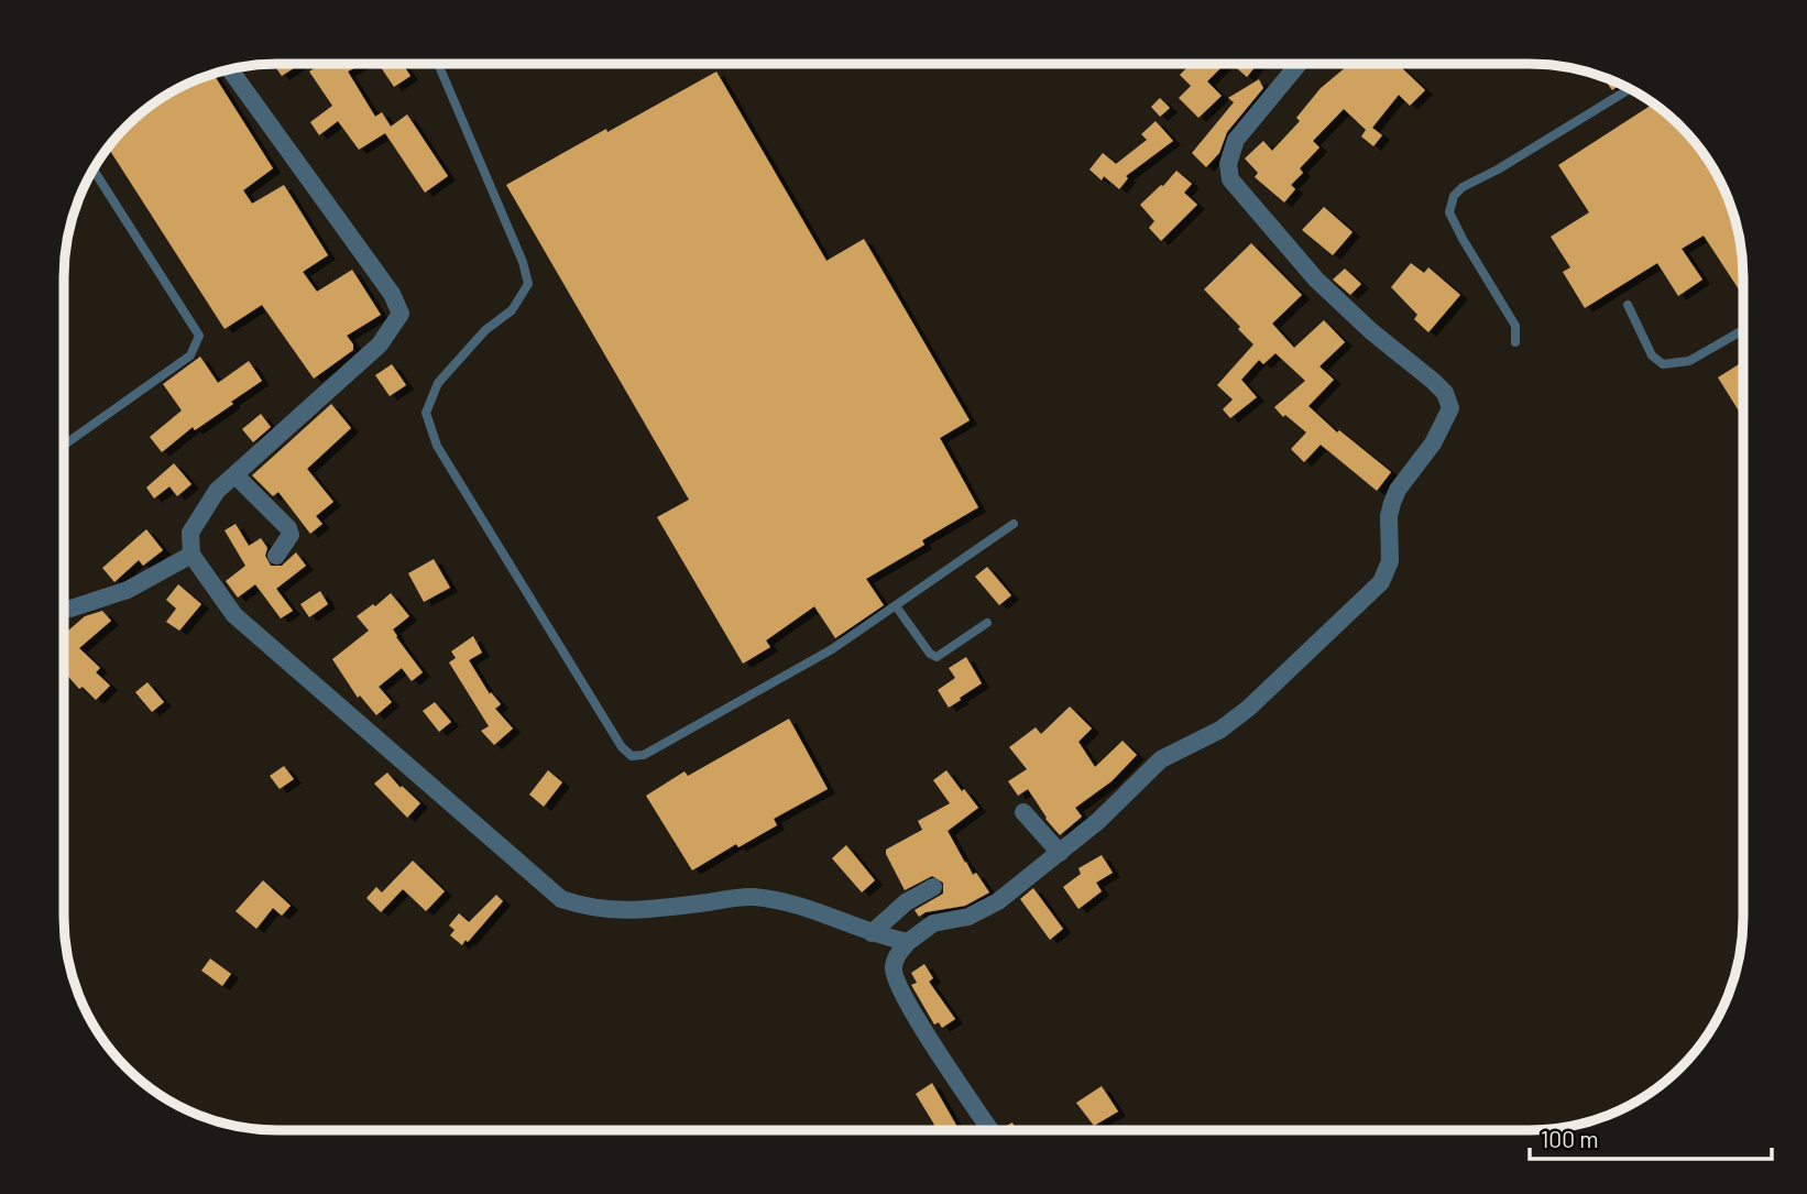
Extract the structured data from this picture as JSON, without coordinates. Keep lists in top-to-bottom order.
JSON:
{
  "scale_bar": "100 m"
}
